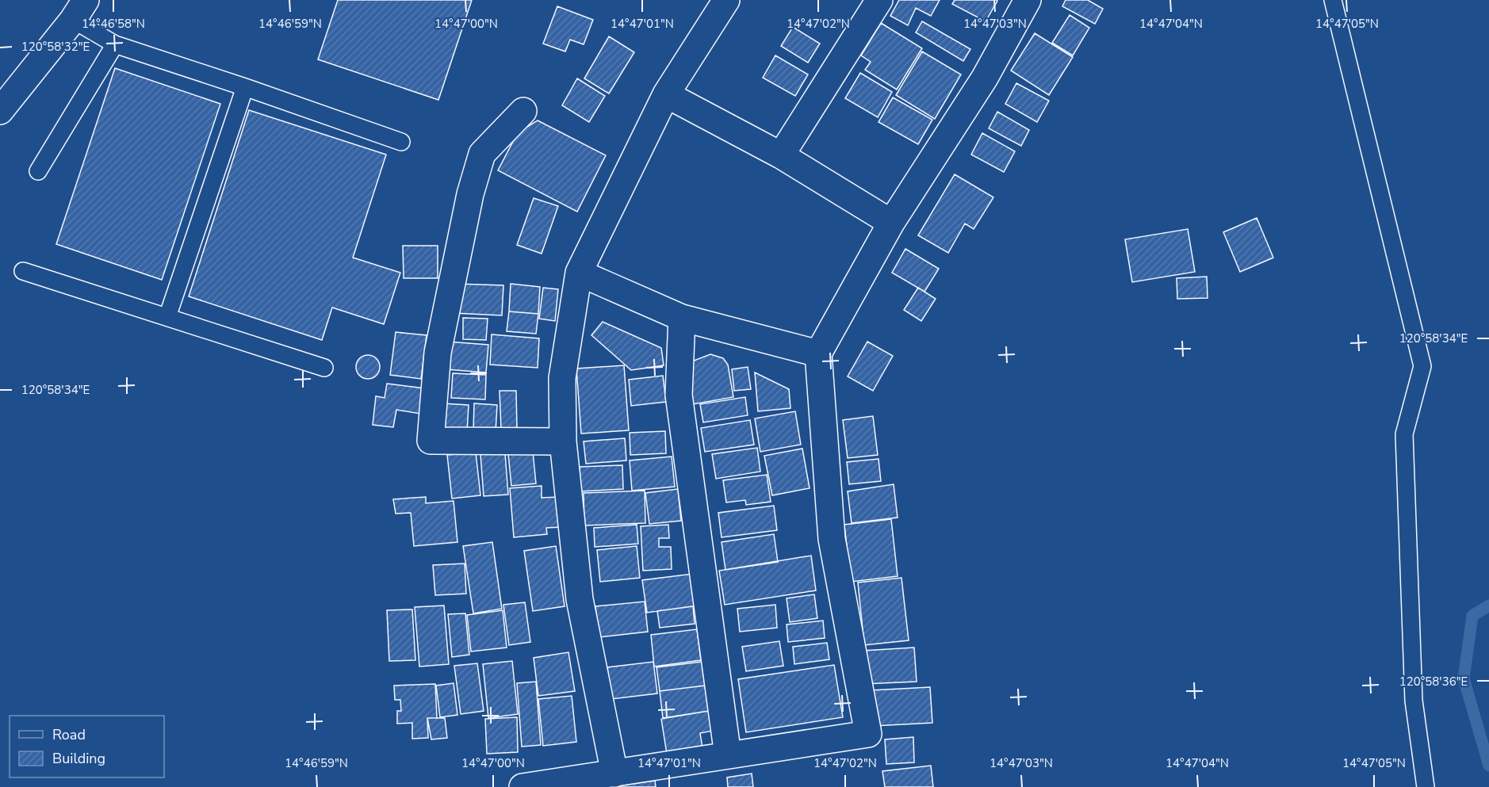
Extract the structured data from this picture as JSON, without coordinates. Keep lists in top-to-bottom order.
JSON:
{
  "legend": ["Road", "Building"],
  "coordinates": [
    "14°46'58\"N",
    "14°46'59\"N",
    "14°47'00\"N",
    "14°47'01\"N",
    "14°47'02\"N",
    "14°47'03\"N",
    "14°47'04\"N",
    "14°47'05\"N",
    "120°58'32\"E",
    "120°58'34\"E",
    "120°58'36\"E"
  ]
}
